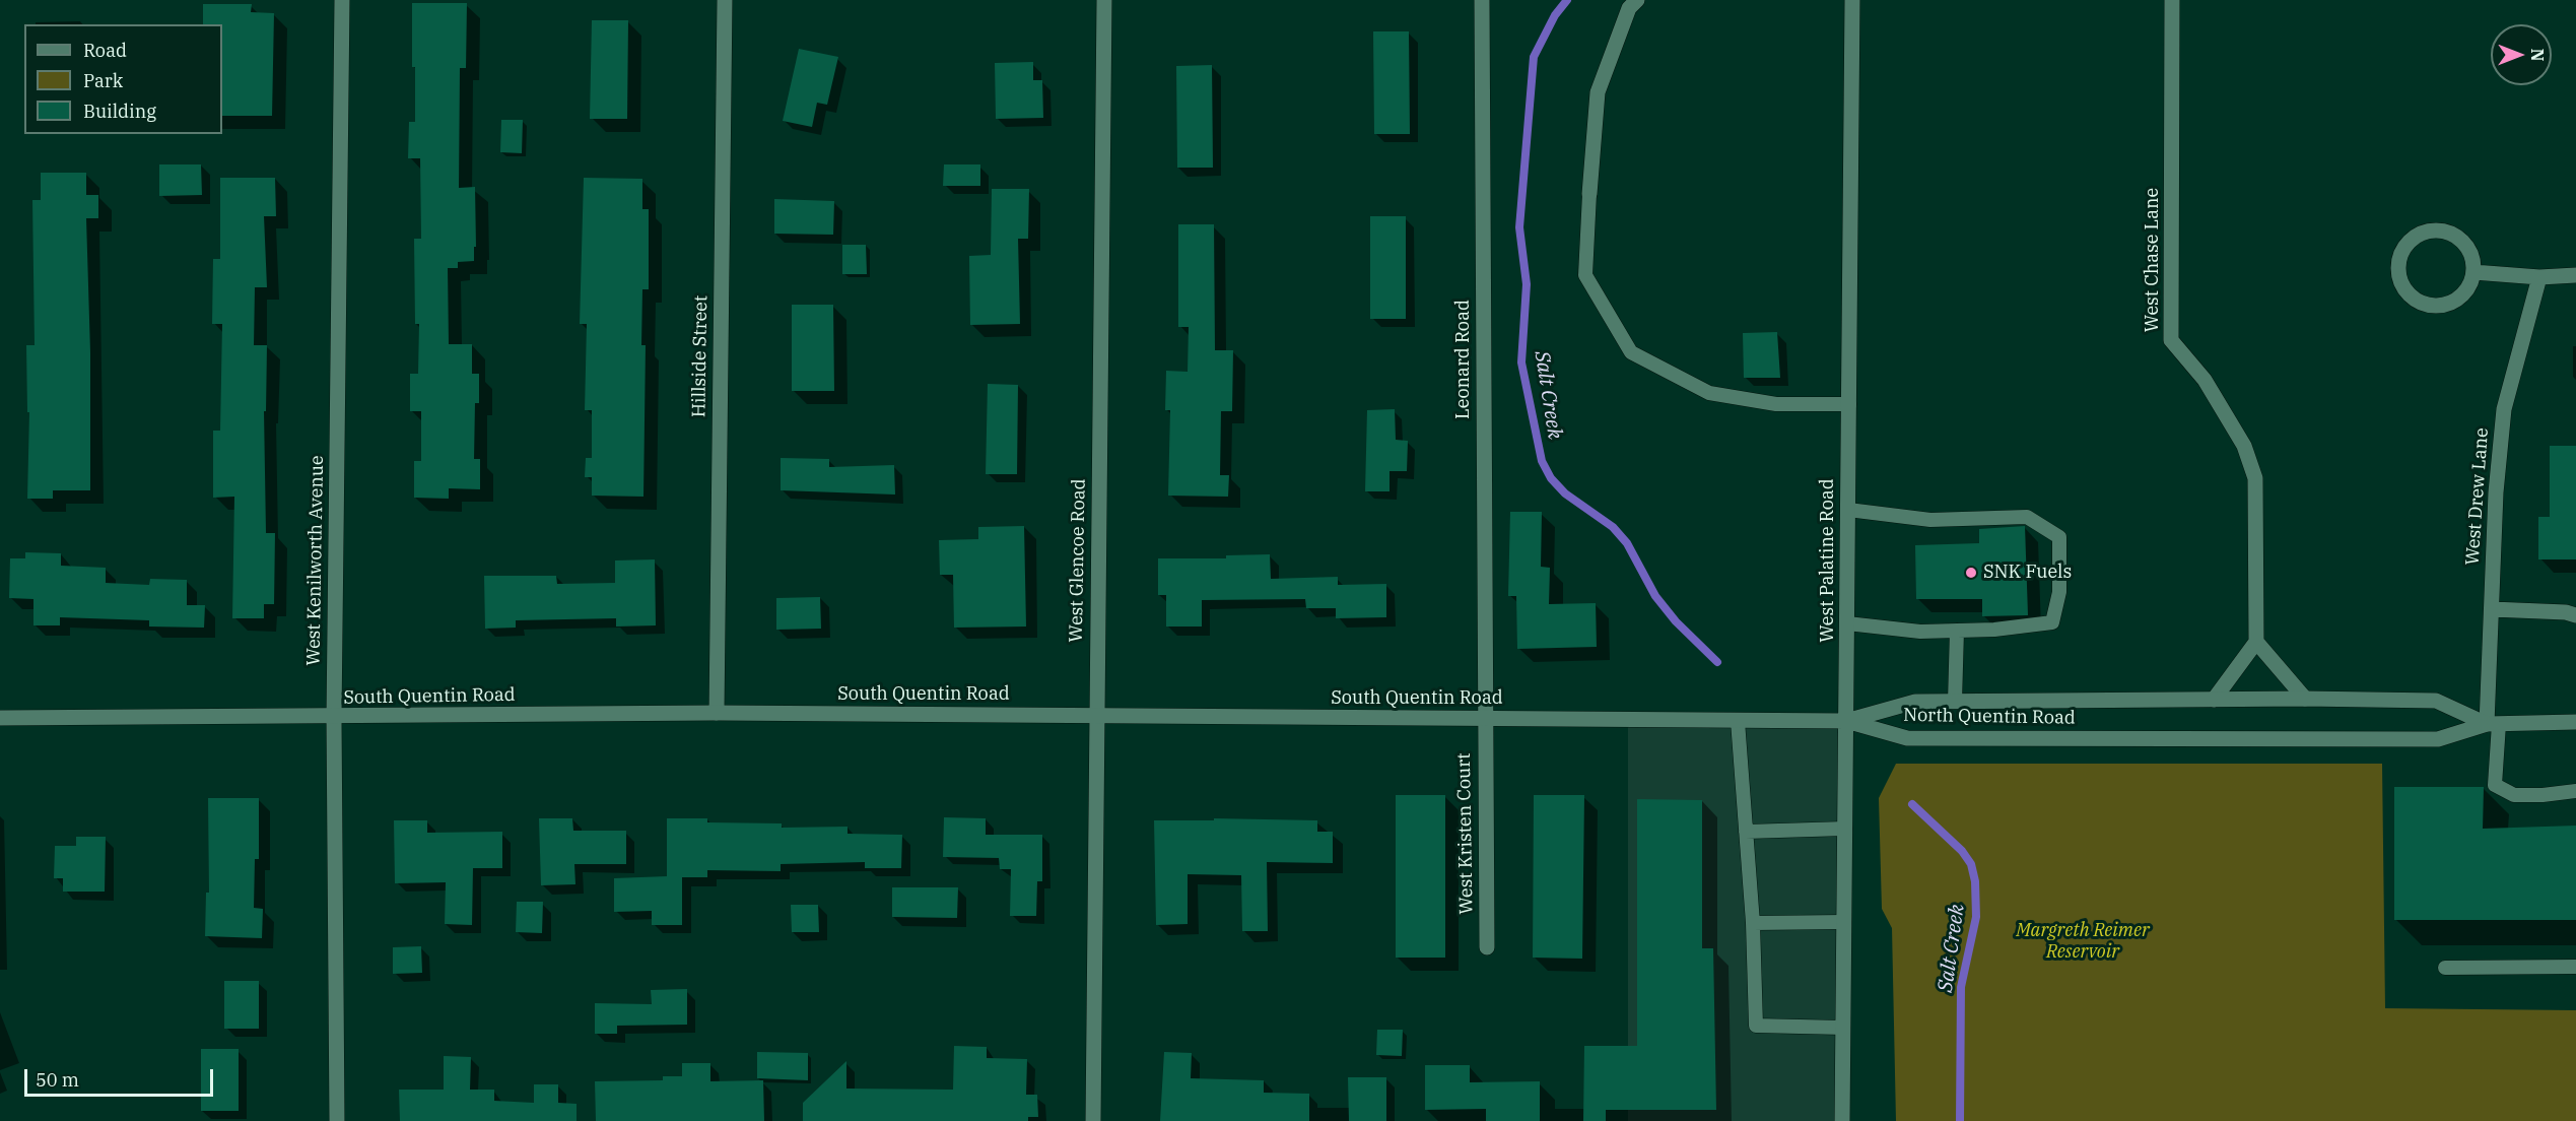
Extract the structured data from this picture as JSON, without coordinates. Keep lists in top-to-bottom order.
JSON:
{
  "streets": {
    "street": [
      "West Chase Lane",
      "Hillside Street",
      "Leonard Road",
      "West Drew Lane",
      "West Kenilworth Avenue",
      "West Glencoe Road",
      "West Palatine Road",
      "South Quentin Road",
      "North Quentin Road",
      "West Kristen Court"
    ]
  },
  "crossings": [
    ["Hillside Street", "South Quentin Road"],
    ["Leonard Road", "South Quentin Road"],
    ["Leonard Road", "West Kristen Court"],
    ["West Drew Lane", "North Quentin Road"],
    ["West Kenilworth Avenue", "South Quentin Road"],
    ["West Glencoe Road", "South Quentin Road"],
    ["West Palatine Road", "South Quentin Road"],
    ["West Palatine Road", "North Quentin Road"],
    ["South Quentin Road", "North Quentin Road"],
    ["South Quentin Road", "West Kristen Court"]
  ],
  "water": ["Salt Creek"],
  "parks": ["Margreth Reimer Reservoir"],
  "places": ["SNK Fuels"],
  "legend": ["Road", "Park", "Building"],
  "scale_bar": "50 m",
  "north": "right"
}
